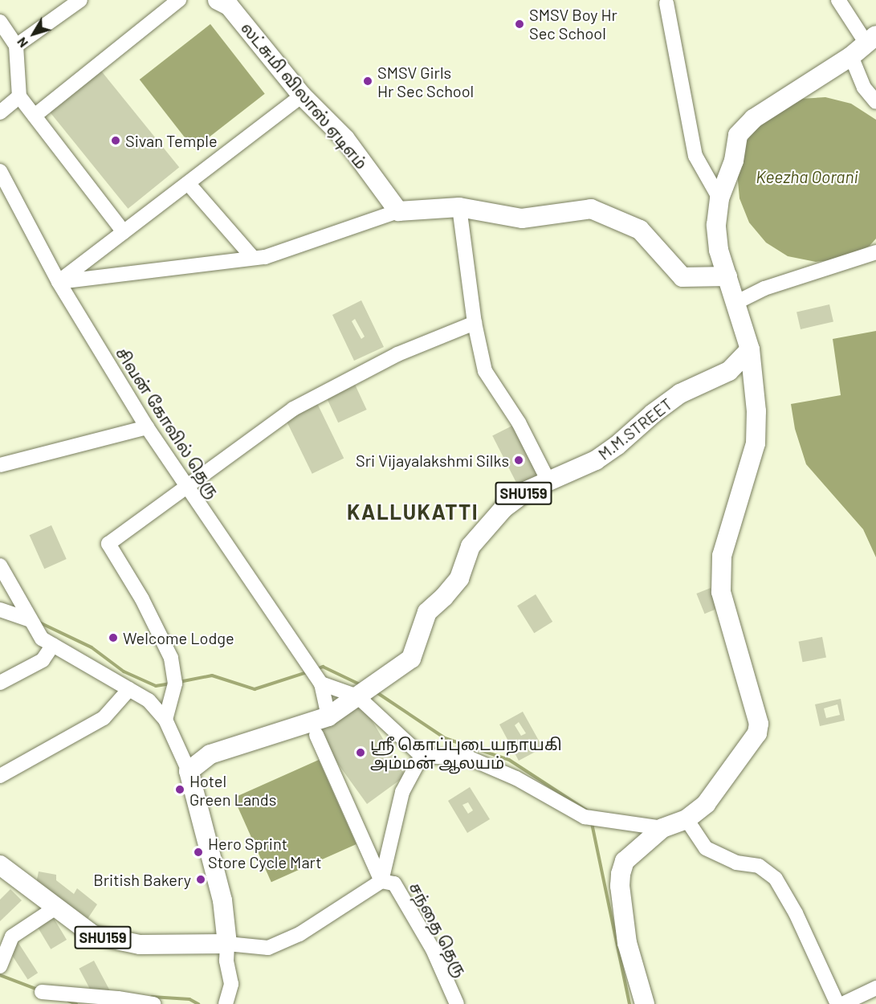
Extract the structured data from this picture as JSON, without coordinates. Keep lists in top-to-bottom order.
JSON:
{
  "streets": {
    "main road": ["லட்சுமி விலாஸ் ஏடிஎம்", "M.M.STREET", "SHU159"],
    "street": ["சிவன் கோவில் தெரு", "சந்தை தெரு"]
  },
  "crossings": [
    ["M.M.STREET", "SHU159"]
  ],
  "districts": ["KALLUKATTI"],
  "water": ["Keezha Oorani"],
  "places": [
    "SMSV Boy Hr Sec School",
    "SMSV Girls Hr Sec School",
    "Sivan Temple",
    "Sri Vijayalakshmi Silks",
    "Welcome Lodge",
    "ஸ்ரீ கொப்புடையநாயகி அம்மன் ஆலயம்",
    "Hotel Green Lands",
    "Hero Sprint Store Cycle Mart",
    "British Bakery"
  ],
  "north": "bottom left"
}
